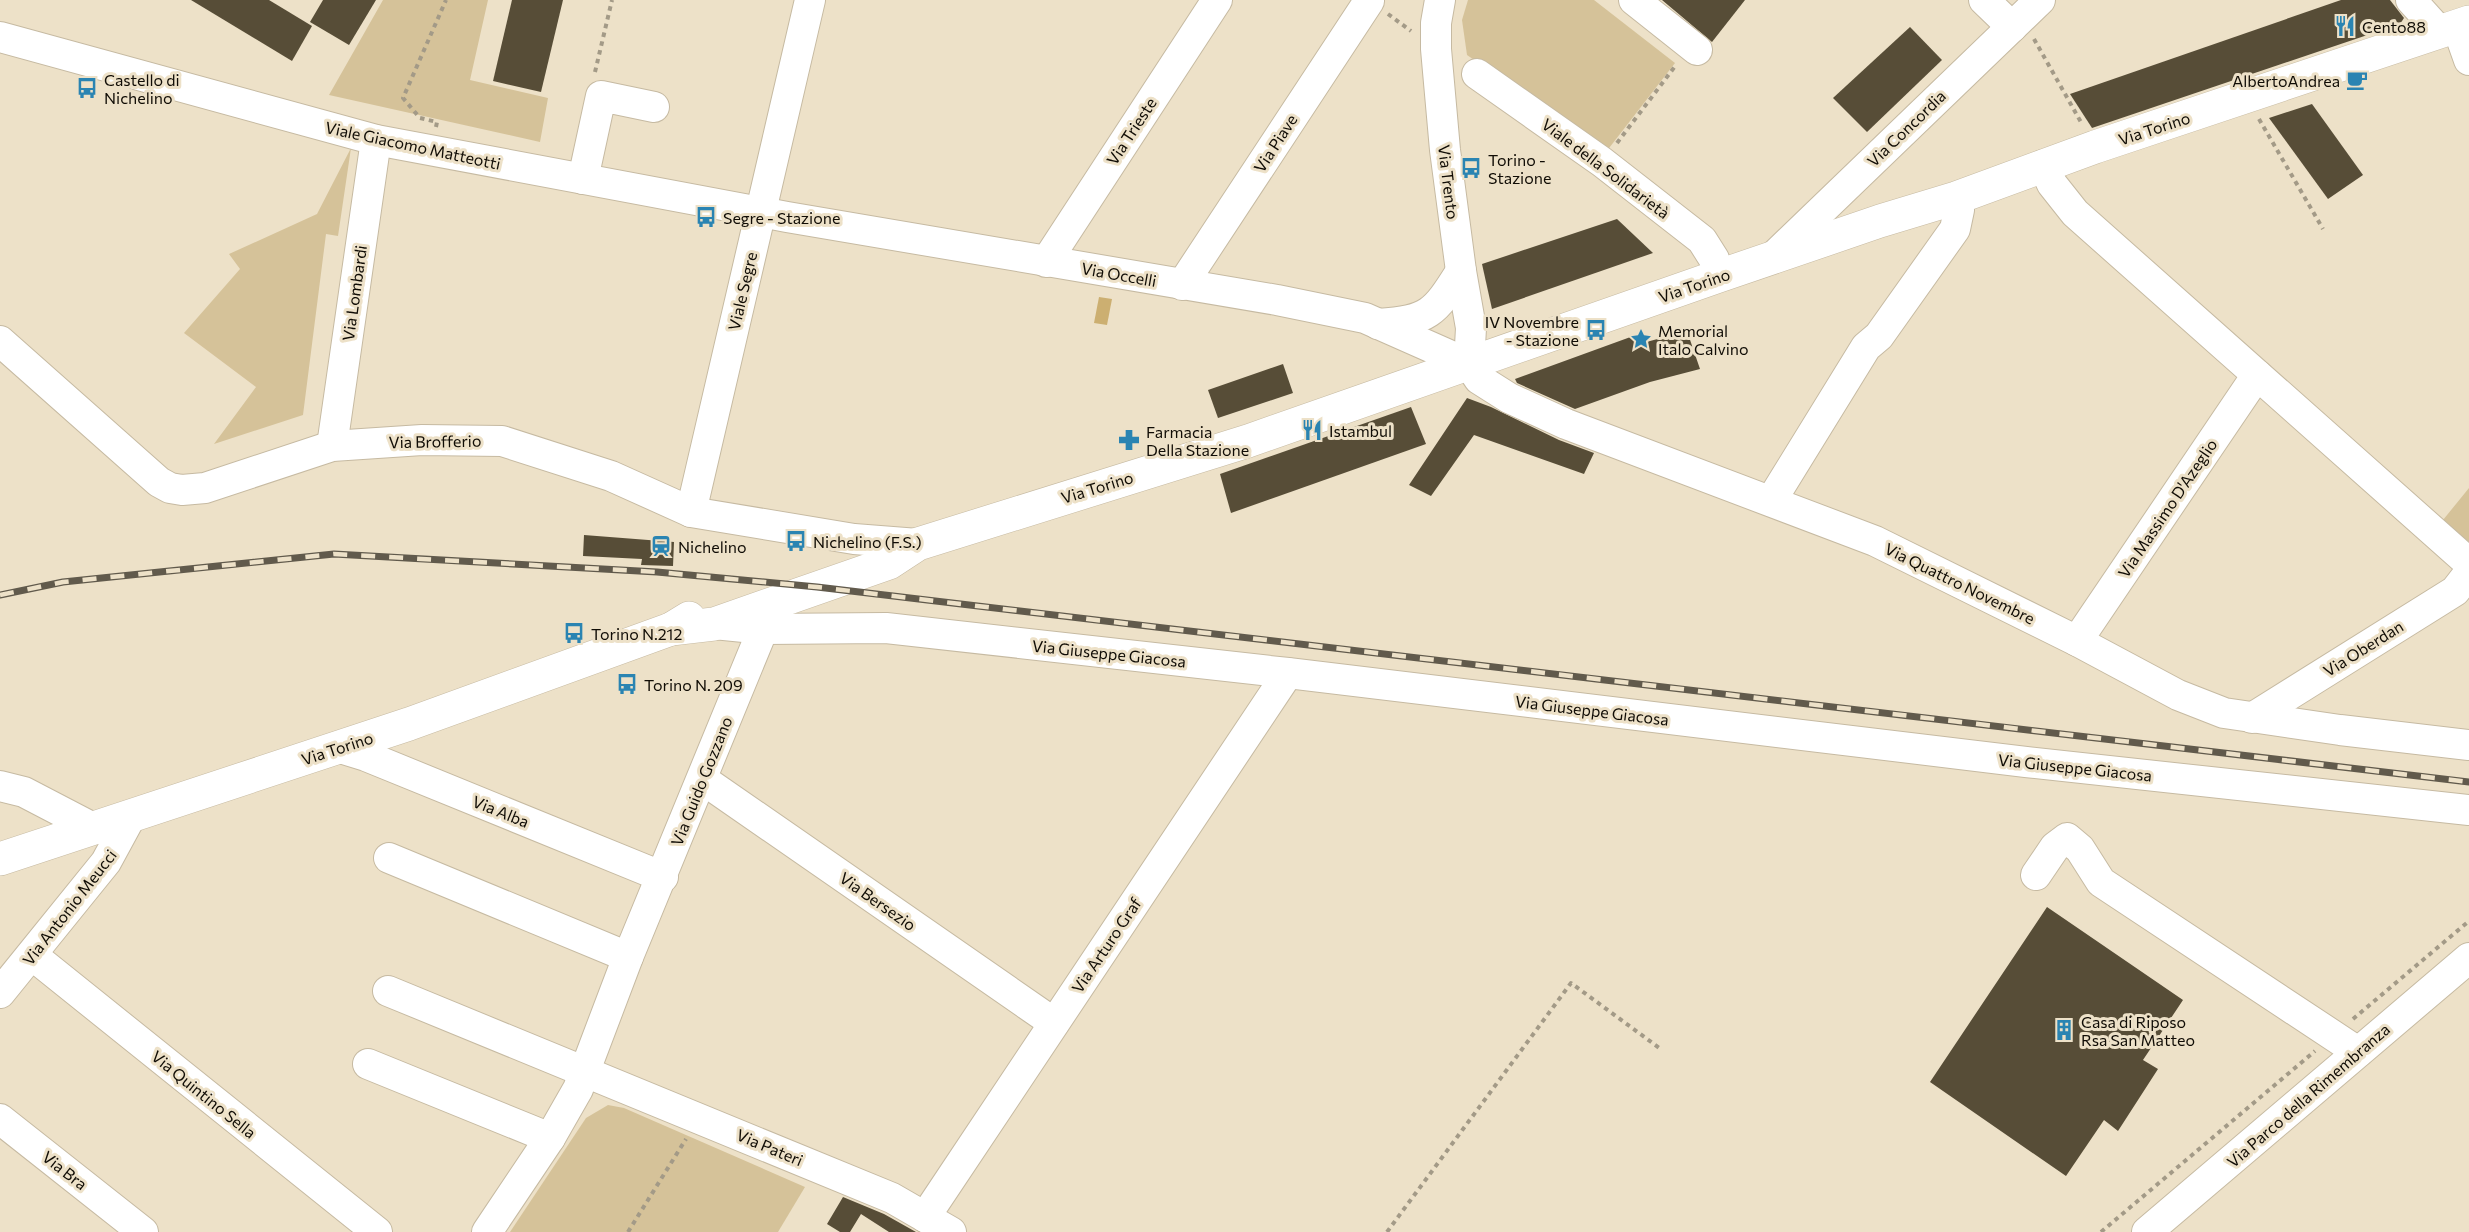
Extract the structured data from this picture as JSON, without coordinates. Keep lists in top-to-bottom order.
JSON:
{
  "streets": {
    "main road": ["Via Torino"],
    "street": [
      "Via Concordia",
      "Via Trieste",
      "Via Piave",
      "Viale Giacomo Matteotti",
      "Viale della Solidarietà",
      "Via Trento",
      "Via Occelli",
      "Viale Segre",
      "Via Lombardi",
      "Via Brofferio",
      "Via Massimo D'Azeglio",
      "Via Quattro Novembre",
      "Via Oberdan",
      "Via Giuseppe Giacosa",
      "Via Guido Gozzano",
      "Via Alba",
      "Via Bersezio",
      "Via Antonio Meucci",
      "Via Arturo Graf",
      "Via Quintino Sella",
      "Via Parco della Rimembranza",
      "Via Pateri",
      "Via Bra"
    ]
  },
  "crossings": [
    ["Via Concordia", "Via Torino"],
    ["Via Torino", "Viale della Solidarietà"],
    ["Via Torino", "Via Trento"],
    ["Via Torino", "Via Occelli"],
    ["Via Torino", "Via Brofferio"],
    ["Via Torino", "Via Quattro Novembre"],
    ["Via Torino", "Via Giuseppe Giacosa"],
    ["Via Torino", "Via Guido Gozzano"],
    ["Via Torino", "Via Alba"],
    ["Via Torino", "Via Antonio Meucci"],
    ["Via Trieste", "Via Occelli"],
    ["Via Piave", "Via Occelli"],
    ["Viale Giacomo Matteotti", "Via Occelli"],
    ["Viale Giacomo Matteotti", "Viale Segre"],
    ["Viale Giacomo Matteotti", "Via Lombardi"],
    ["Via Trento", "Via Occelli"],
    ["Via Trento", "Via Quattro Novembre"],
    ["Via Occelli", "Viale Segre"],
    ["Via Occelli", "Via Quattro Novembre"],
    ["Viale Segre", "Via Brofferio"],
    ["Via Lombardi", "Via Brofferio"],
    ["Via Massimo D'Azeglio", "Via Quattro Novembre"],
    ["Via Quattro Novembre", "Via Oberdan"],
    ["Via Giuseppe Giacosa", "Via Guido Gozzano"],
    ["Via Giuseppe Giacosa", "Via Arturo Graf"],
    ["Via Guido Gozzano", "Via Alba"],
    ["Via Guido Gozzano", "Via Bersezio"],
    ["Via Guido Gozzano", "Via Pateri"],
    ["Via Bersezio", "Via Arturo Graf"],
    ["Via Antonio Meucci", "Via Quintino Sella"],
    ["Via Arturo Graf", "Via Pateri"]
  ],
  "places": {
    "restaurant": ["Cento88", "Istambul"],
    "cafe": ["AlbertoAndrea"],
    "bus stop": [
      "Castello di Nichelino",
      "Torino - Stazione",
      "Segre - Stazione",
      "IV Novembre - Stazione",
      "Nichelino (F.S.)",
      "Torino N.212",
      "Torino N. 209"
    ],
    "place": ["Memorial Italo Calvino"],
    "pharmacy": ["Farmacia Della Stazione"],
    "station": ["Nichelino"],
    "building": ["Casa di Riposo Rsa San Matteo"]
  }
}
